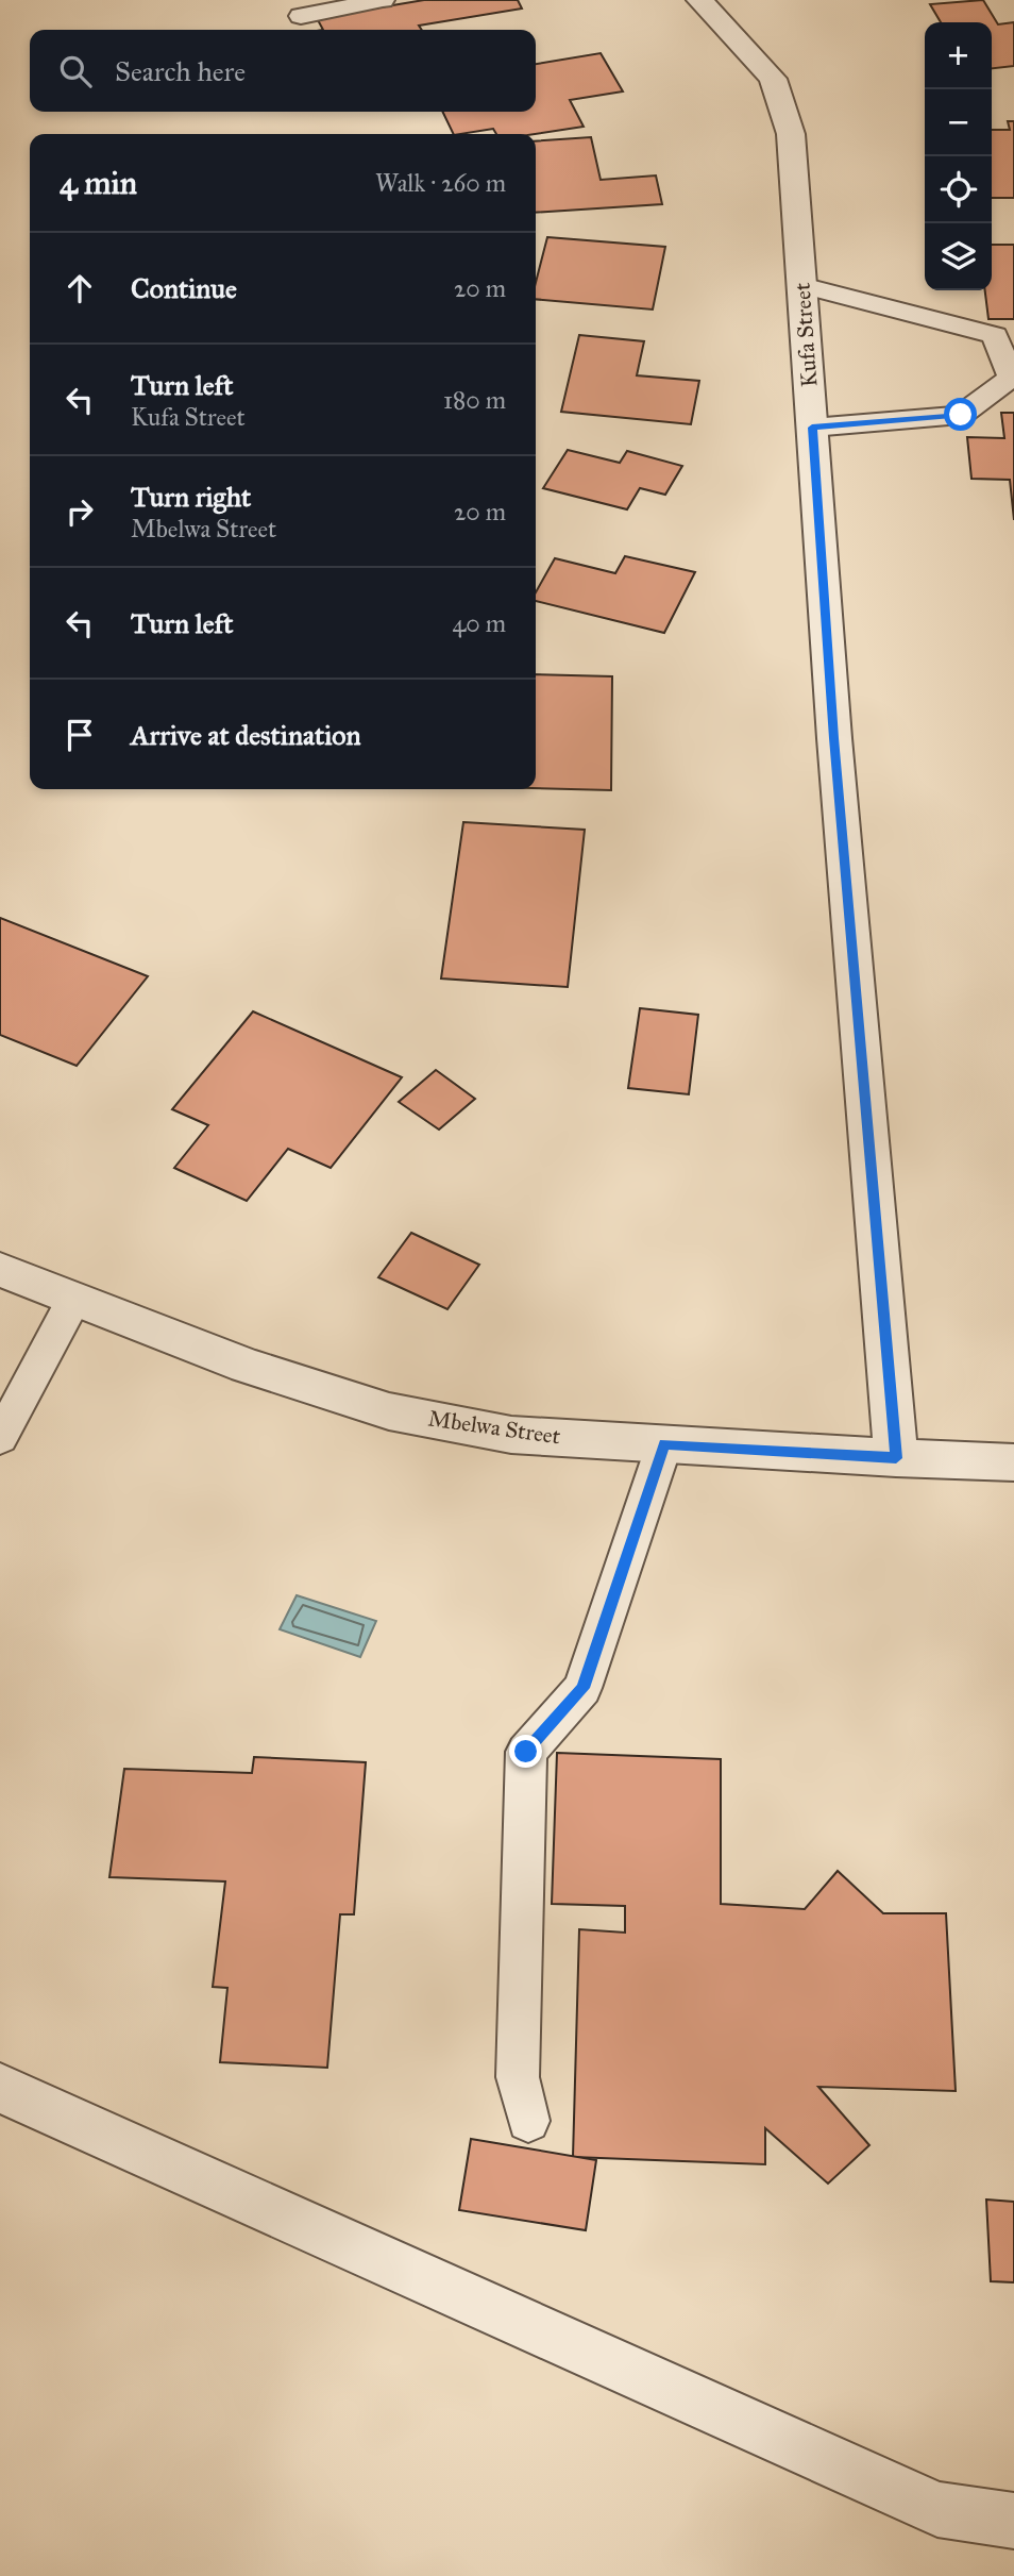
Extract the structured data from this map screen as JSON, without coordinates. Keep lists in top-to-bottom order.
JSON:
{
  "streets": {
    "street": ["Kufa Street", "Mbelwa Street"]
  },
  "crossings": [
    ["Kufa Street", "Mbelwa Street"]
  ],
  "page": {
    "map_buttons": ["+", "−"],
    "search": "Search here",
    "heading": ["4 min", "Walk · 260 m"],
    "list": [
      ["Continue", "20 m"],
      ["Turn left", "Kufa Street", "180 m"],
      ["Turn right", "Mbelwa Street", "20 m"],
      ["Turn left", "40 m"],
      "Arrive at destination"
    ]
  }
}
